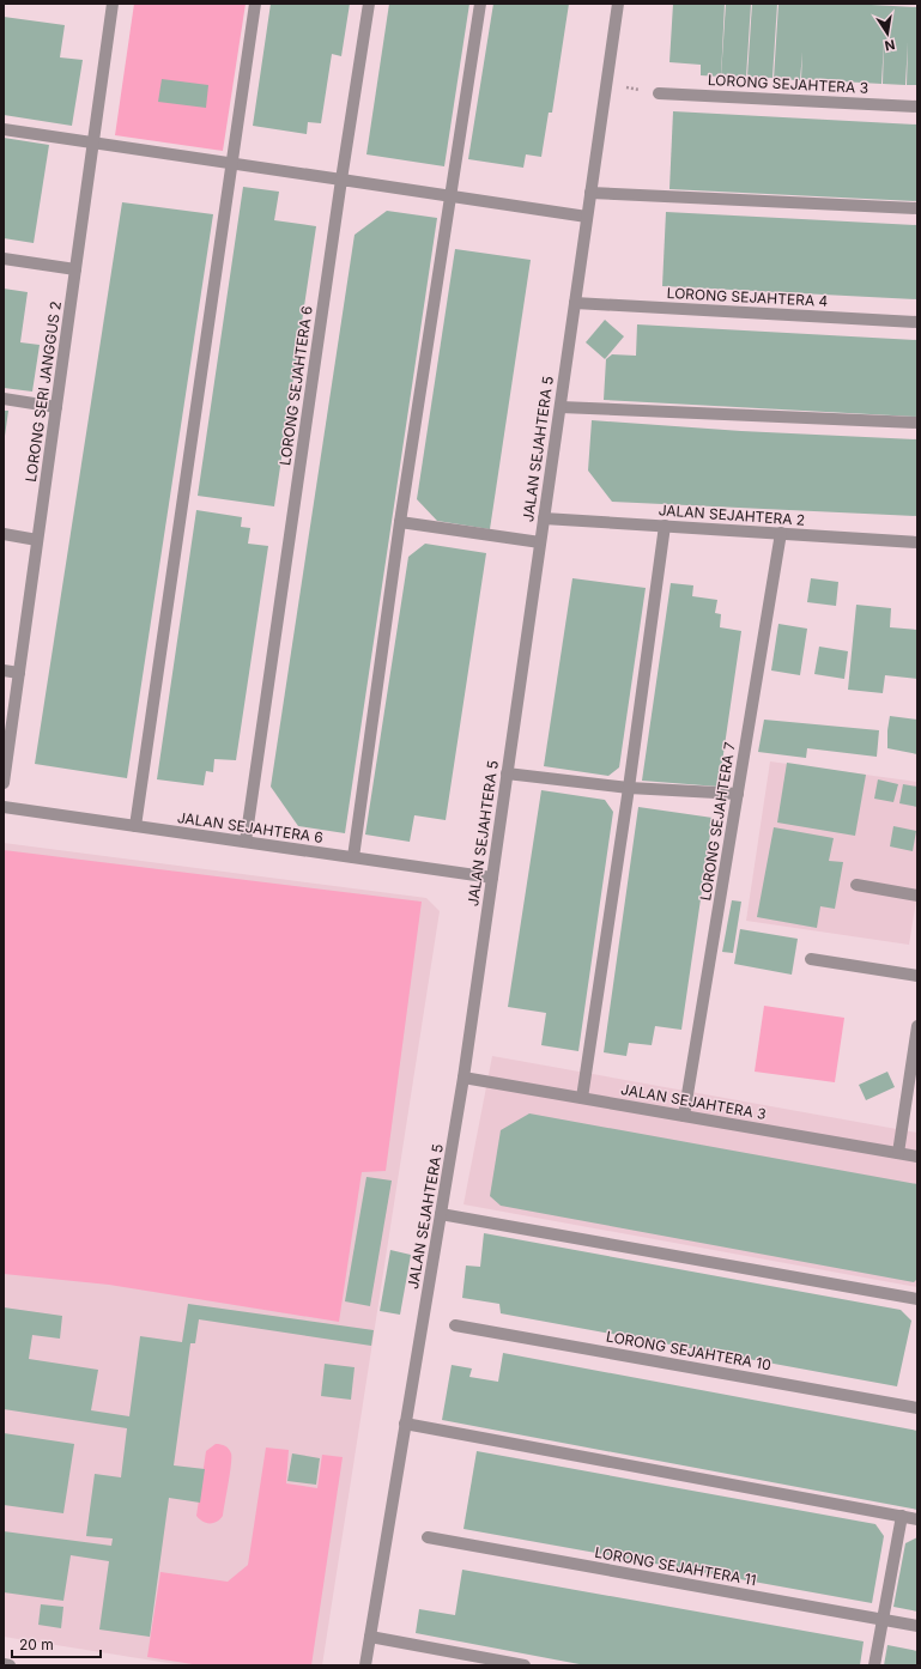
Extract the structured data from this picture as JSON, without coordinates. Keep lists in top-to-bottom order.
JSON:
{
  "streets": {
    "street": [
      "LORONG SEJAHTERA 3",
      "LORONG SEJAHTERA 4",
      "LORONG SEJAHTERA 6",
      "LORONG SERI JANGGUS 2",
      "JALAN SEJAHTERA 5",
      "JALAN SEJAHTERA 2",
      "LORONG SEJAHTERA 7",
      "JALAN SEJAHTERA 6",
      "JALAN SEJAHTERA 3",
      "LORONG SEJAHTERA 10",
      "LORONG SEJAHTERA 11"
    ]
  },
  "crossings": [
    ["LORONG SEJAHTERA 4", "JALAN SEJAHTERA 5"],
    ["LORONG SEJAHTERA 6", "JALAN SEJAHTERA 6"],
    ["JALAN SEJAHTERA 5", "JALAN SEJAHTERA 2"],
    ["JALAN SEJAHTERA 5", "JALAN SEJAHTERA 6"],
    ["JALAN SEJAHTERA 5", "JALAN SEJAHTERA 3"],
    ["JALAN SEJAHTERA 2", "LORONG SEJAHTERA 7"],
    ["LORONG SEJAHTERA 7", "JALAN SEJAHTERA 3"]
  ],
  "scale_bar": "20 m",
  "north": "bottom"
}
